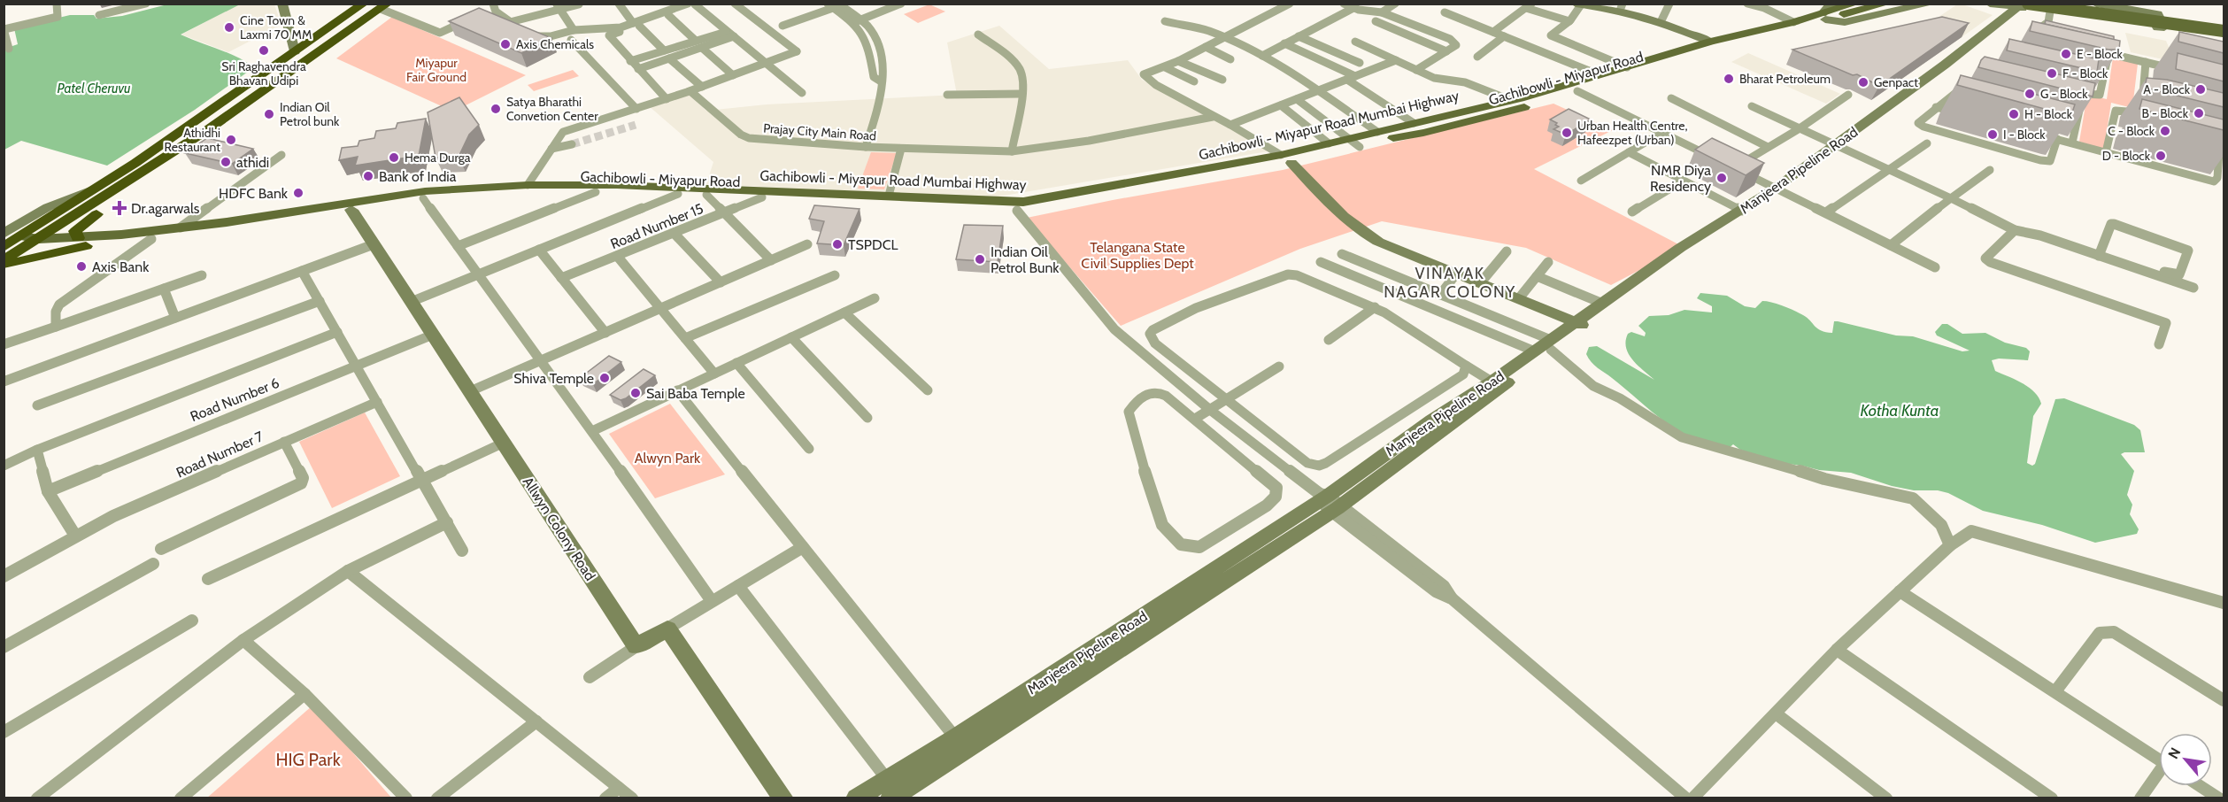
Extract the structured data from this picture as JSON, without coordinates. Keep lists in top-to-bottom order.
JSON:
{
  "streets": {
    "main road": [
      "Gachibowli - Miyapur Road",
      "Gachibowli - Miyapur Road Mumbai Highway",
      "Manjeera Pipeline Road",
      "Allwyn Colony Road"
    ],
    "street": [
      "Prajay City Main Road",
      "Road Number 15",
      "Road Number 6",
      "Road Number 7"
    ]
  },
  "crossings": [
    ["Gachibowli - Miyapur Road", "Gachibowli - Miyapur Road Mumbai Highway"],
    ["Gachibowli - Miyapur Road", "Road Number 15"],
    ["Gachibowli - Miyapur Road", "Allwyn Colony Road"],
    ["Road Number 6", "Allwyn Colony Road"]
  ],
  "districts": ["VINAYAK NAGAR COLONY"],
  "water": ["Patel Cheruvu", "Kotha Kunta"],
  "parks": [
    "Miyapur Fair Ground",
    "Telangana State Civil Supplies Dept",
    "Alwyn Park",
    "HIG Park"
  ],
  "places": {
    "other": [
      "Cine Town & Laxmi 70 MM",
      "Axis Chemicals",
      "Sri Raghavendra Bhavan Udipi",
      "E - Block",
      "F - Block",
      "Bharat Petroleum",
      "Genpact",
      "A - Block",
      "G - Block",
      "Satya Bharathi Convetion Center",
      "B - Block",
      "Indian Oil Petrol bunk",
      "H - Block",
      "C - Block",
      "Urban Health Centre, Hafeezpet (Urban)",
      "I - Block",
      "Athidhi Restaurant",
      "D - Block",
      "Hema Durga",
      "athidi",
      "Bank of India",
      "NMR Diya Residency",
      "HDFC Bank",
      "TSPDCL",
      "Indian Oil Petrol Bunk",
      "Axis Bank",
      "Shiva Temple",
      "Sai Baba Temple"
    ],
    "health": ["Dr.agarwals"]
  },
  "north": "top left"
}
